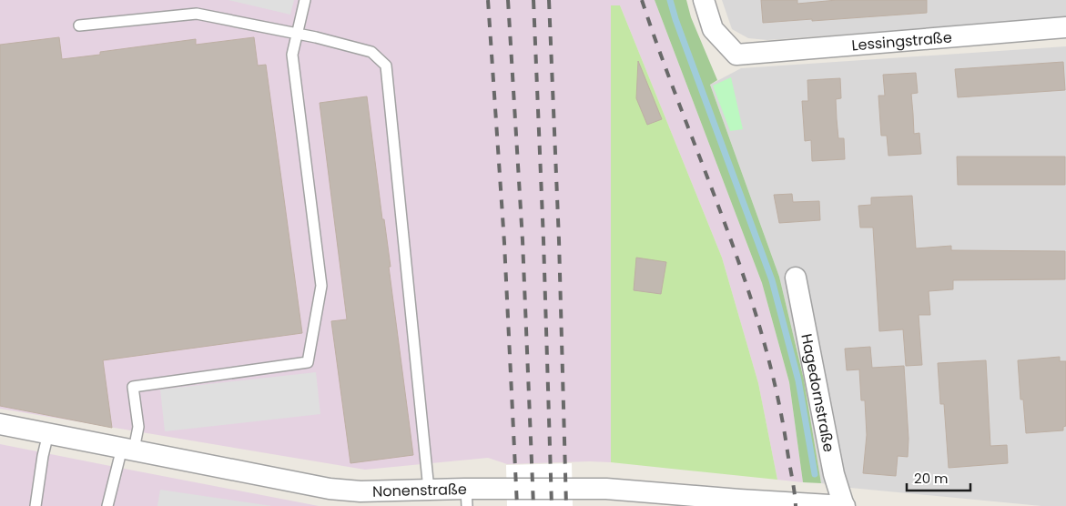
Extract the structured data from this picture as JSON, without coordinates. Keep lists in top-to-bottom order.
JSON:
{
  "streets": {
    "street": ["Lessingstraße", "Hagedornstraße", "Nonenstraße"]
  },
  "crossings": [
    ["Hagedornstraße", "Nonenstraße"]
  ],
  "scale_bar": "20 m"
}
